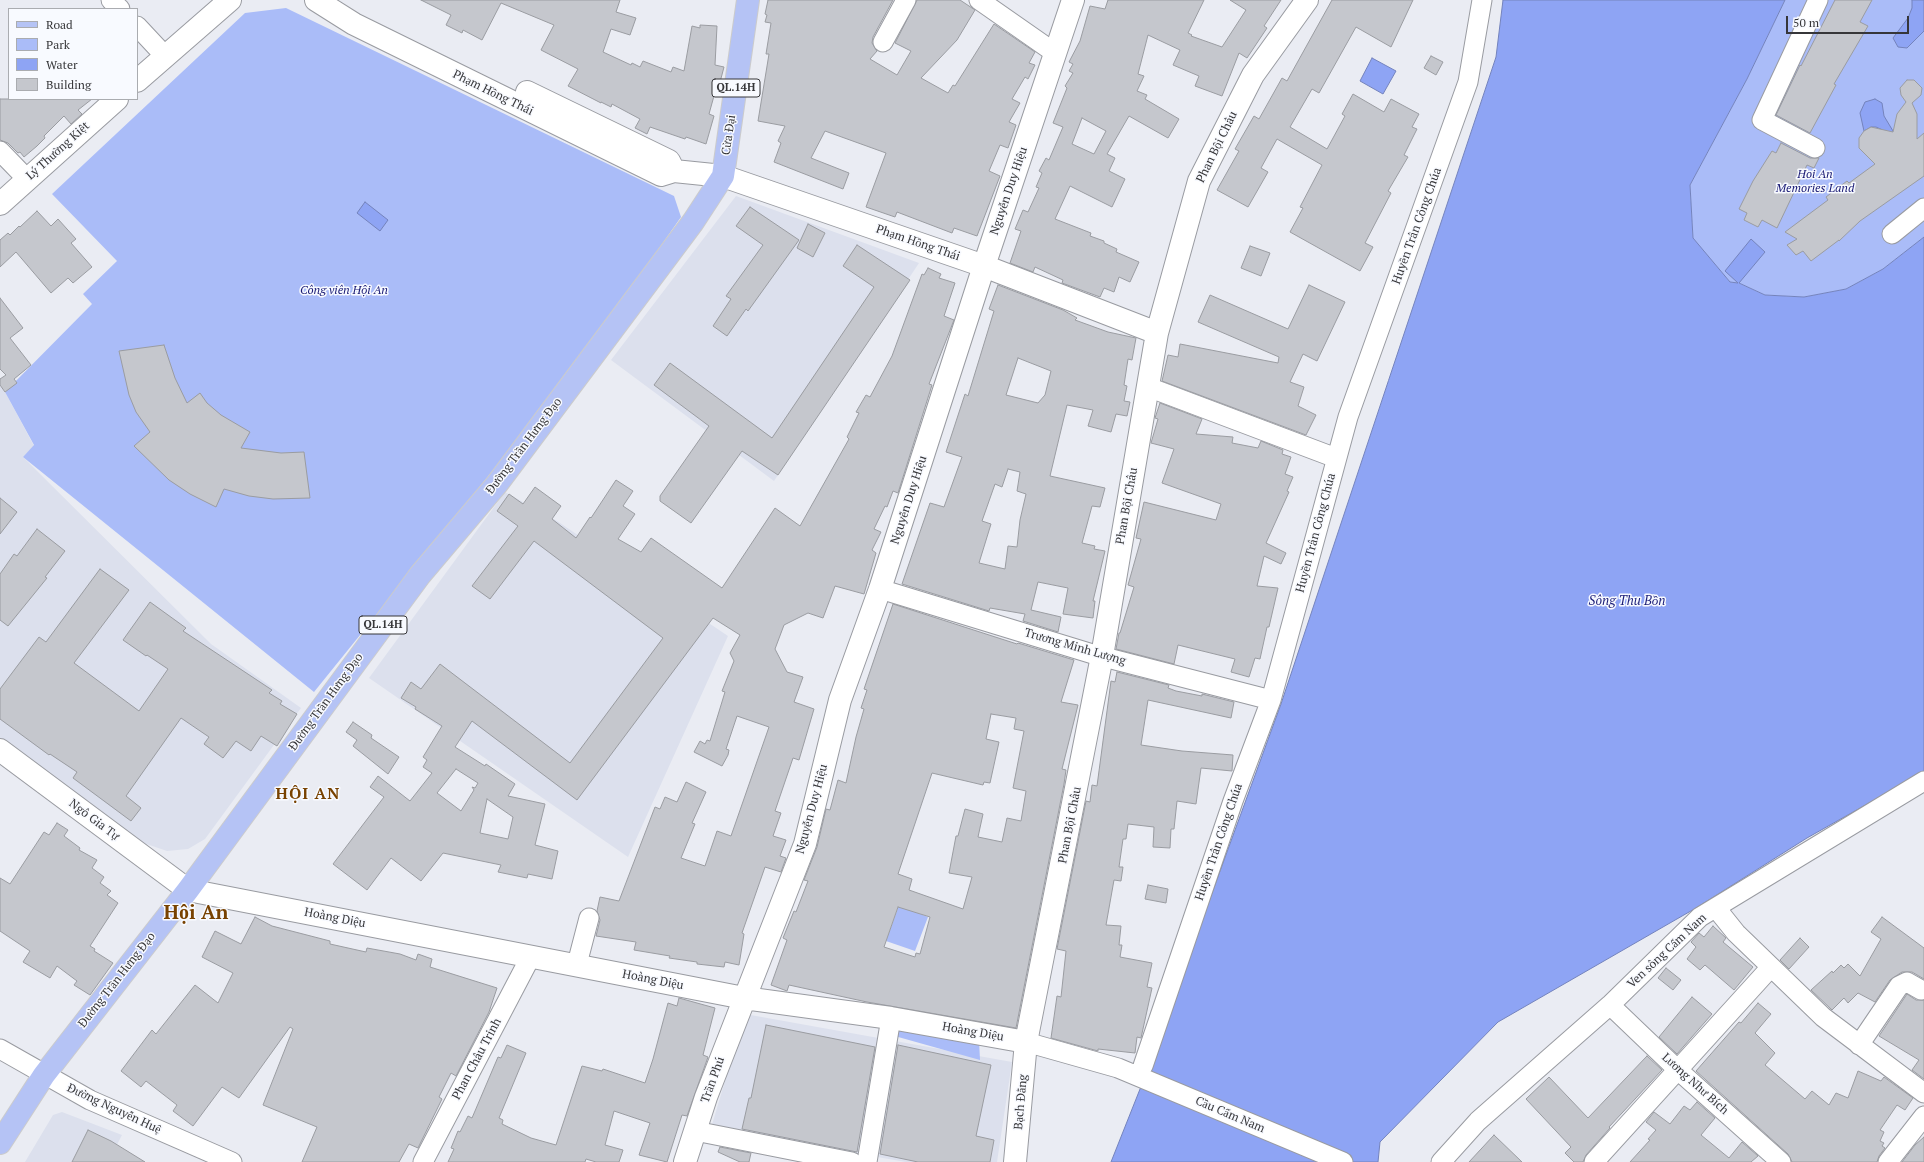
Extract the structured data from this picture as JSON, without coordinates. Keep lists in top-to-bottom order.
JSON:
{
  "streets": {
    "main road": ["QL.14H", "Cửa Đại", "Đường Trần Hưng Đạo"],
    "street": [
      "Phạm Hồng Thái",
      "Phan Bội Châu",
      "Lý Thường Kiệt",
      "Nguyễn Duy Hiệu",
      "Huyền Trân Công Chúa",
      "Trương Minh Lượng",
      "Ngô Gia Tự",
      "Hoàng Diệu",
      "Ven sông Cẩm Nam",
      "Phan Châu Trinh",
      "Trần Phú",
      "Lương Như Bích",
      "Bạch Đằng",
      "Đường Nguyễn Huệ",
      "Cầu Cẩm Nam"
    ]
  },
  "crossings": [
    ["QL.14H", "Đường Trần Hưng Đạo"],
    ["QL.14H", "Đường Nguyễn Huệ"],
    ["Phạm Hồng Thái", "Cửa Đại"],
    ["Phạm Hồng Thái", "Phan Bội Châu"],
    ["Phạm Hồng Thái", "Nguyễn Duy Hiệu"],
    ["Phạm Hồng Thái", "Đường Trần Hưng Đạo"],
    ["Cửa Đại", "Đường Trần Hưng Đạo"],
    ["Phan Bội Châu", "Trương Minh Lượng"],
    ["Phan Bội Châu", "Hoàng Diệu"],
    ["Phan Bội Châu", "Bạch Đằng"],
    ["Nguyễn Duy Hiệu", "Trương Minh Lượng"],
    ["Nguyễn Duy Hiệu", "Hoàng Diệu"],
    ["Nguyễn Duy Hiệu", "Trần Phú"],
    ["Huyền Trân Công Chúa", "Trương Minh Lượng"],
    ["Đường Trần Hưng Đạo", "Ngô Gia Tự"],
    ["Đường Trần Hưng Đạo", "Hoàng Diệu"],
    ["Đường Trần Hưng Đạo", "Đường Nguyễn Huệ"],
    ["Ngô Gia Tự", "Hoàng Diệu"],
    ["Hoàng Diệu", "Phan Châu Trinh"],
    ["Hoàng Diệu", "Trần Phú"],
    ["Hoàng Diệu", "Bạch Đằng"],
    ["Hoàng Diệu", "Cầu Cẩm Nam"],
    ["Ven sông Cẩm Nam", "Lương Như Bích"]
  ],
  "districts": ["HỘI AN", "Hội An"],
  "water": ["Sông Thu Bồn"],
  "parks": ["Hoi An Memories Land", "Công viên Hội An"],
  "legend": [
    "Road",
    "Park",
    "Water",
    "Building"
  ],
  "scale_bar": "50 m"
}
